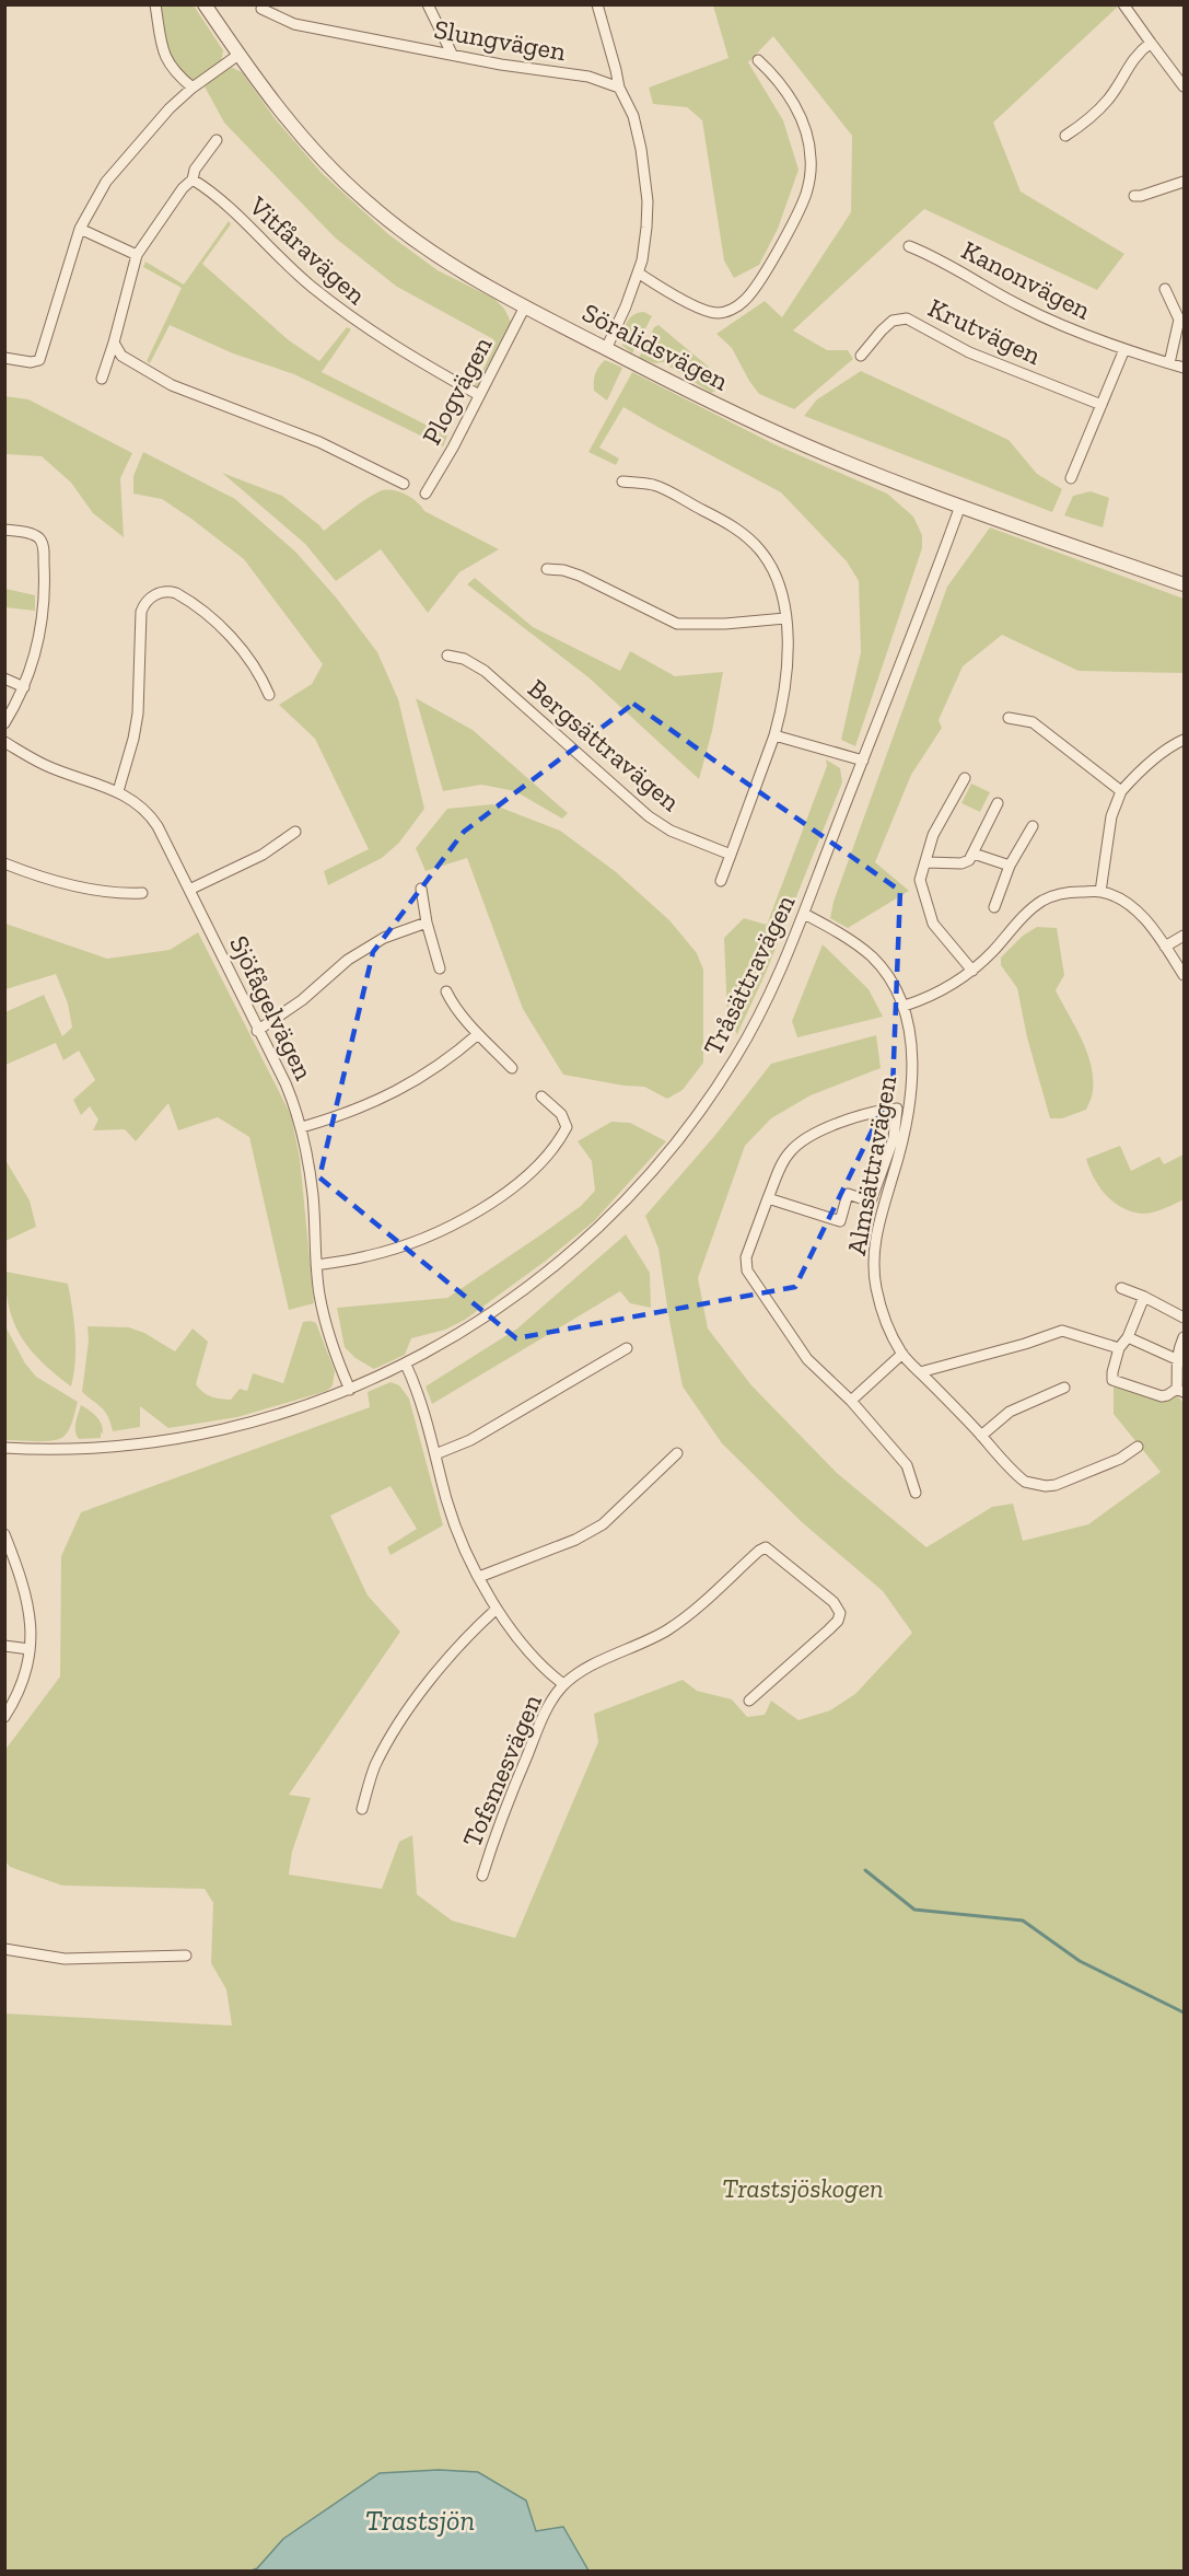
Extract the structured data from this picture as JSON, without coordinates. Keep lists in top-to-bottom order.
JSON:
{
  "streets": {
    "street": [
      "Slungvägen",
      "Vitfåravägen",
      "Kanonvägen",
      "Krutvägen",
      "Söralidsvägen",
      "Plogvägen",
      "Bergsättravägen",
      "Tråsättravägen",
      "Sjöfågelvägen",
      "Almsättravägen",
      "Tofsmesvägen"
    ]
  },
  "crossings": [
    ["Vitfåravägen", "Plogvägen"],
    ["Söralidsvägen", "Plogvägen"],
    ["Söralidsvägen", "Tråsättravägen"],
    ["Tråsättravägen", "Sjöfågelvägen"],
    ["Tråsättravägen", "Almsättravägen"]
  ],
  "water": ["Trastsjön"],
  "parks": ["Trastsjöskogen"]
}
